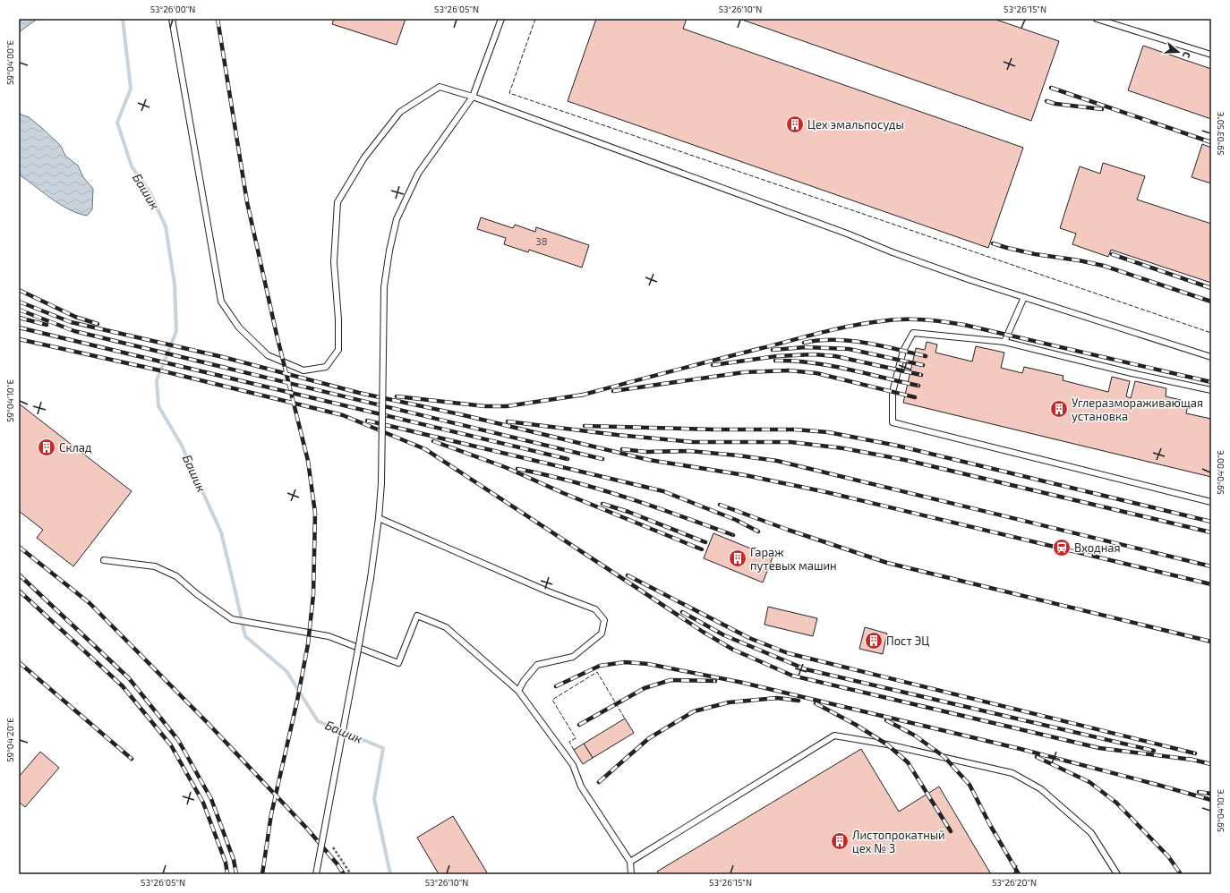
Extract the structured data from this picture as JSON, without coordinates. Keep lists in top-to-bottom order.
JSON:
{
  "water": ["Башик"],
  "places": {
    "building": [
      "Цех эмальпосуды",
      "Углеразмораживающая установка",
      "Склад",
      "Гараж путевых машин",
      "Поcт ЭЦ",
      "Листопрокатный цех № 3"
    ],
    "station": ["Входная"]
  },
  "house_numbers": ["38"],
  "north": "right",
  "coordinates": [
    "53°26'00\"N",
    "53°26'05\"N",
    "53°26'10\"N",
    "53°26'15\"N",
    "59°04'00\"E",
    "59°03'50\"E",
    "59°04'10\"E",
    "59°04'20\"E",
    "53°26'20\"N"
  ]
}
